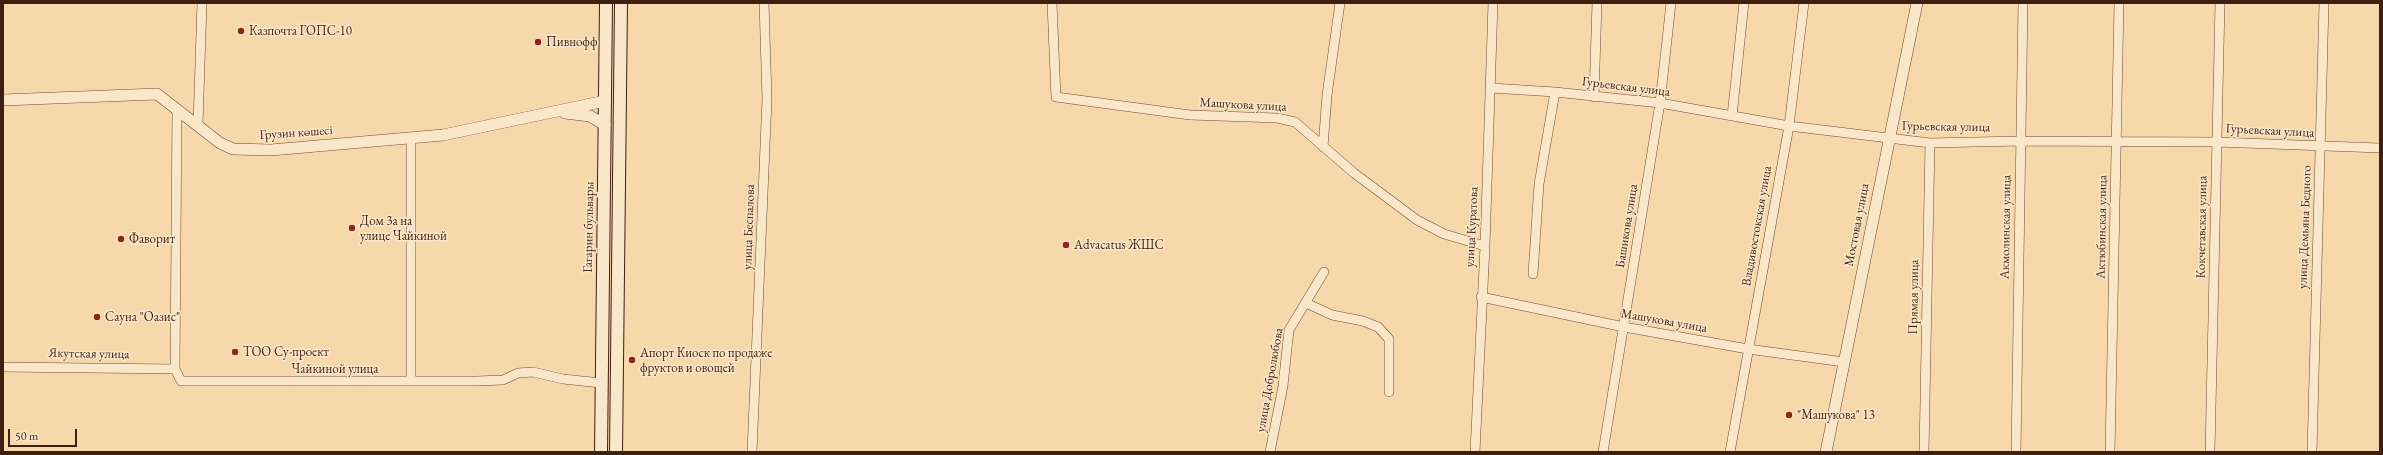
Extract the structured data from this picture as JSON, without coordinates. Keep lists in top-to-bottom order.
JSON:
{
  "streets": {
    "main road": ["Гагарин бульвары"],
    "street": [
      "Гурьевская улица",
      "Машукова улица",
      "Грузин көшесі",
      "Мостовая улица",
      "Башикова улица",
      "Владивостокская улица",
      "улица Беспалова",
      "улица Куратова",
      "Акмолинская улица",
      "Актюбинская улица",
      "Кокчетавская улица",
      "улица Демьяна Бедного",
      "Прямая улица",
      "Якутская улица",
      "Чайкиной улица",
      "улица Добролюбова"
    ]
  },
  "crossings": [
    ["Гурьевская улица", "Мостовая улица"],
    ["Гурьевская улица", "Башикова улица"],
    ["Гурьевская улица", "Владивостокская улица"],
    ["Гурьевская улица", "улица Куратова"],
    ["Гурьевская улица", "Акмолинская улица"],
    ["Гурьевская улица", "Актюбинская улица"],
    ["Гурьевская улица", "Кокчетавская улица"],
    ["Гурьевская улица", "улица Демьяна Бедного"],
    ["Гурьевская улица", "Прямая улица"],
    ["Машукова улица", "Мостовая улица"],
    ["Машукова улица", "Башикова улица"],
    ["Машукова улица", "Владивостокская улица"],
    ["Машукова улица", "улица Куратова"],
    ["Грузин көшесі", "Гагарин бульвары"],
    ["Гагарин бульвары", "Чайкиной улица"],
    ["Якутская улица", "Чайкиной улица"]
  ],
  "places": [
    "Казпочта ГОПС-10",
    "Пивнофф",
    "Дом 3а на улице Чайкиной",
    "Фаворит",
    "Advacatus ЖШС",
    "Сауна \"Оазис\"",
    "ТОО Су-проект",
    "Апорт Киоск по продаже фруктов и овощей",
    "\"Машукова\" 13"
  ],
  "scale_bar": "50 m"
}
